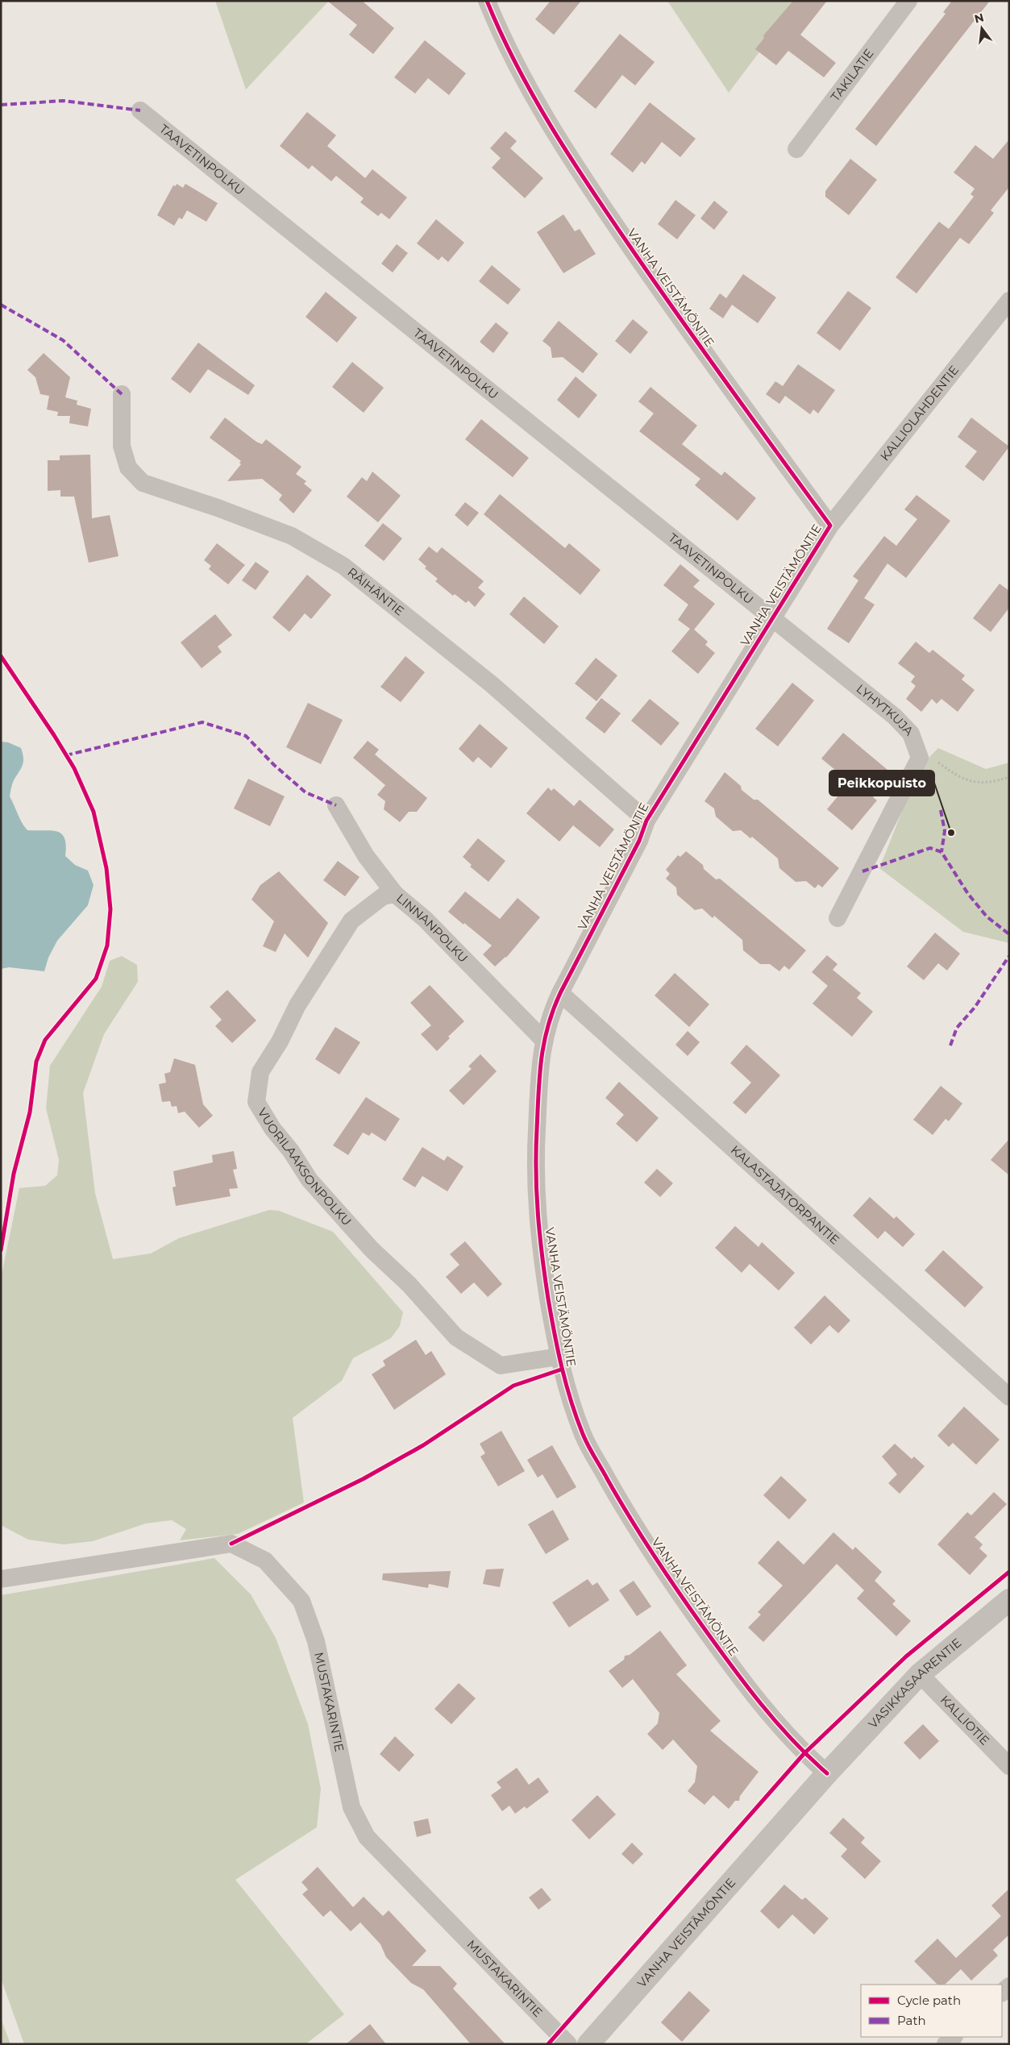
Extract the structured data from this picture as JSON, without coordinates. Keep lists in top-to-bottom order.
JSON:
{
  "streets": {
    "street": [
      "TAKILATIE",
      "TAAVETINPOLKU",
      "VANHA VEISTÄMÖNTIE",
      "KALLIOLAHDENTIE",
      "RÄIHÄNTIE",
      "LYHYTKUJA",
      "LINNANPOLKU",
      "VUORILAAKSONPOLKU",
      "KALASTAJATORPANTIE",
      "VASIKKASAARENTIE",
      "MUSTAKARINTIE",
      "KALLIOTIE"
    ]
  },
  "crossings": [
    ["TAAVETINPOLKU", "VANHA VEISTÄMÖNTIE"],
    ["TAAVETINPOLKU", "LYHYTKUJA"],
    ["VANHA VEISTÄMÖNTIE", "KALLIOLAHDENTIE"],
    ["VANHA VEISTÄMÖNTIE", "RÄIHÄNTIE"],
    ["VANHA VEISTÄMÖNTIE", "LYHYTKUJA"],
    ["VANHA VEISTÄMÖNTIE", "LINNANPOLKU"],
    ["VANHA VEISTÄMÖNTIE", "VUORILAAKSONPOLKU"],
    ["VANHA VEISTÄMÖNTIE", "KALASTAJATORPANTIE"],
    ["VANHA VEISTÄMÖNTIE", "VASIKKASAARENTIE"],
    ["LINNANPOLKU", "VUORILAAKSONPOLKU"],
    ["VASIKKASAARENTIE", "KALLIOTIE"]
  ],
  "places": ["Peikkopuisto"],
  "legend": ["Cycle path", "Path"],
  "north": "top"
}
